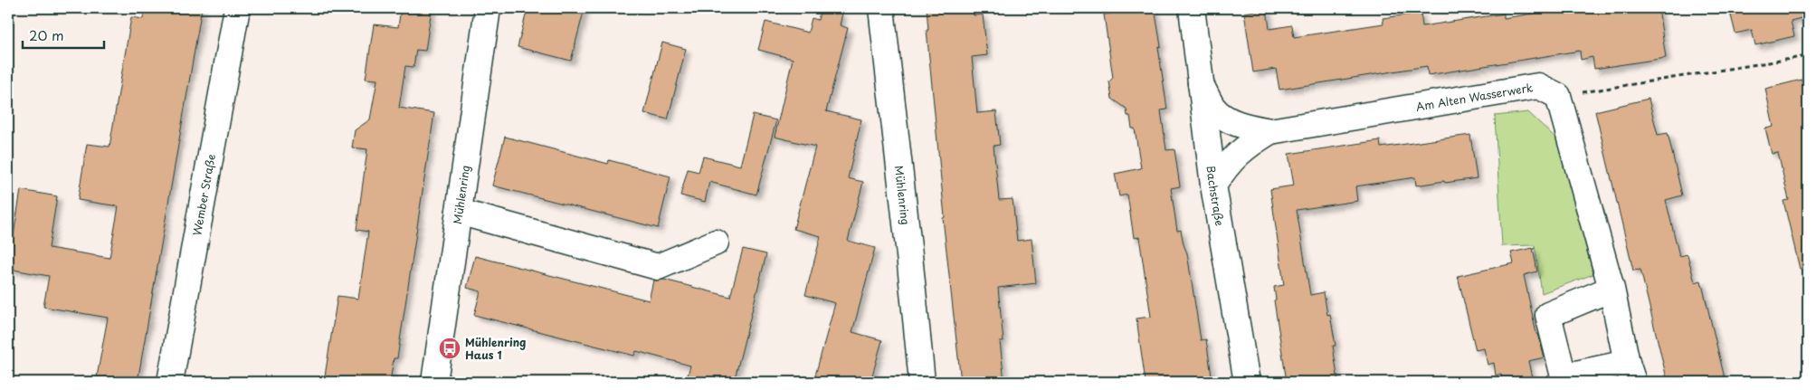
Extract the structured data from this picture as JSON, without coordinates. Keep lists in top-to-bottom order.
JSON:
{
  "streets": {
    "street": [
      "Am Alten Wasserwerk",
      "Mühlenring",
      "Wember Straße",
      "Bachstraße"
    ]
  },
  "crossings": [
    ["Am Alten Wasserwerk", "Bachstraße"]
  ],
  "places": {
    "bus stop": ["Mühlenring Haus 1"]
  },
  "scale_bar": "20 m"
}
